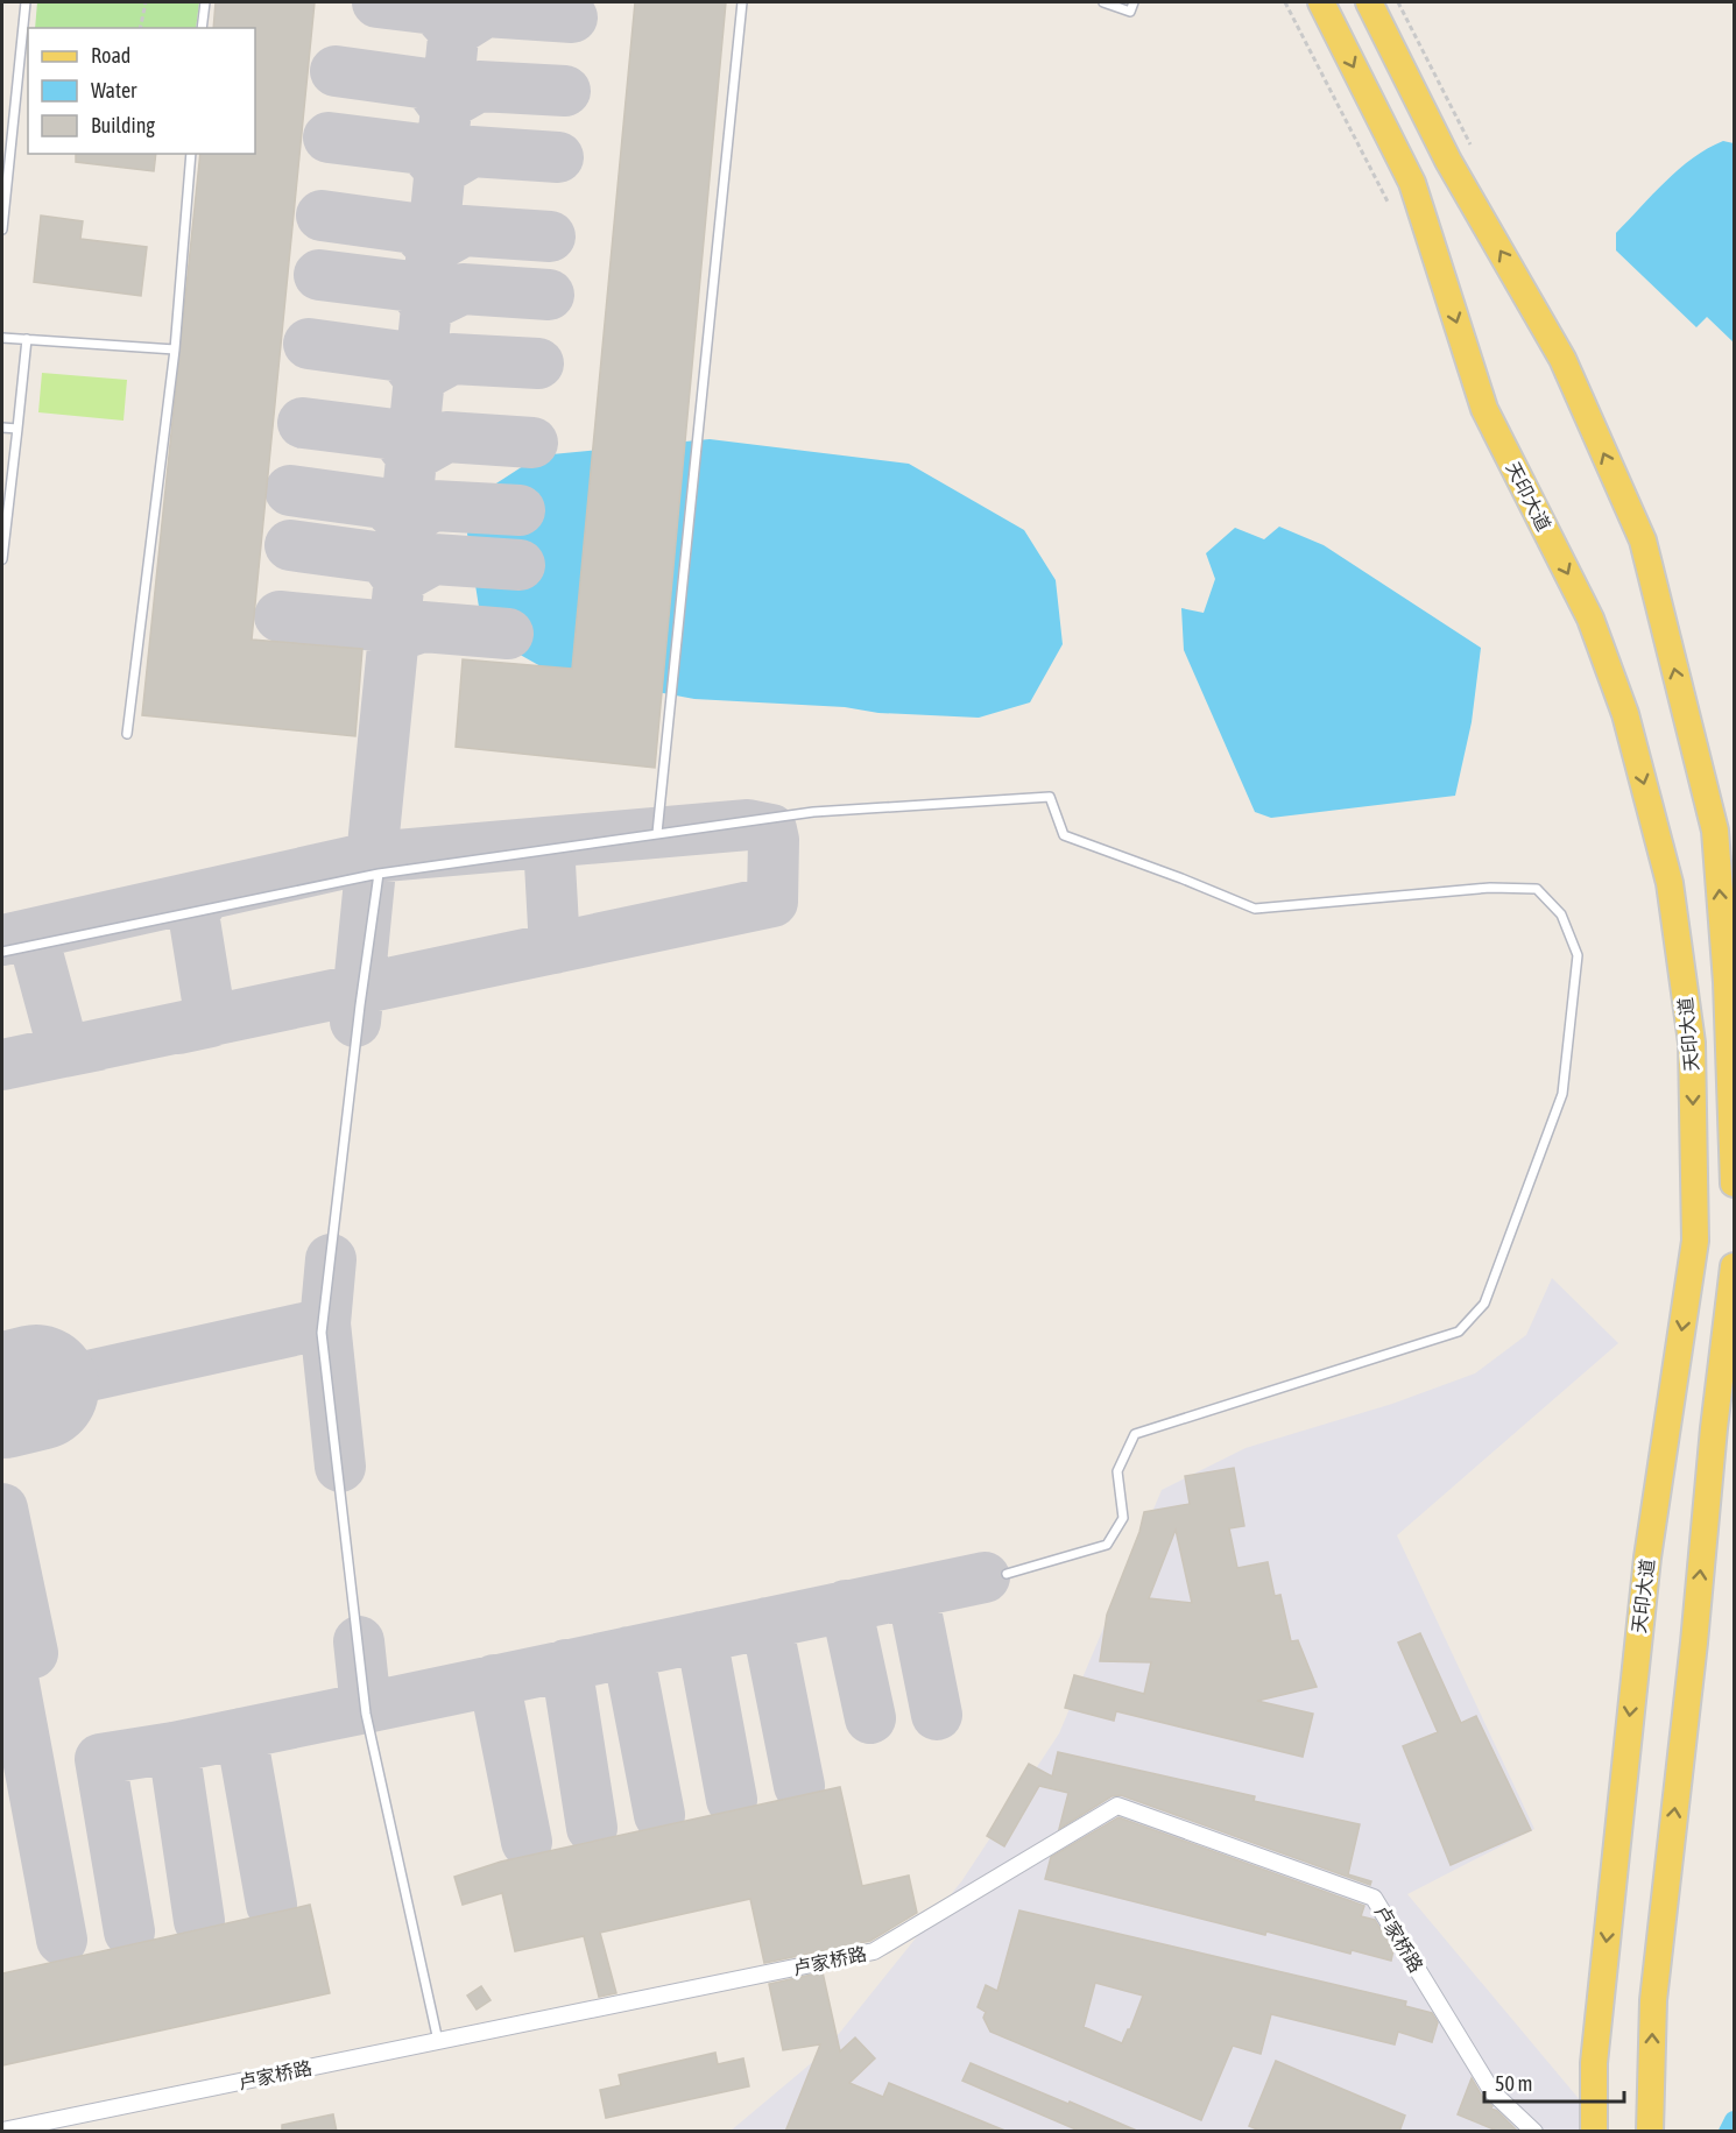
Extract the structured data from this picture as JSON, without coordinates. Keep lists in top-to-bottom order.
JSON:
{
  "streets": {
    "main road": ["天印大道"],
    "street": ["卢家桥路"]
  },
  "legend": ["Road", "Water", "Building"],
  "scale_bar": "50 m"
}
